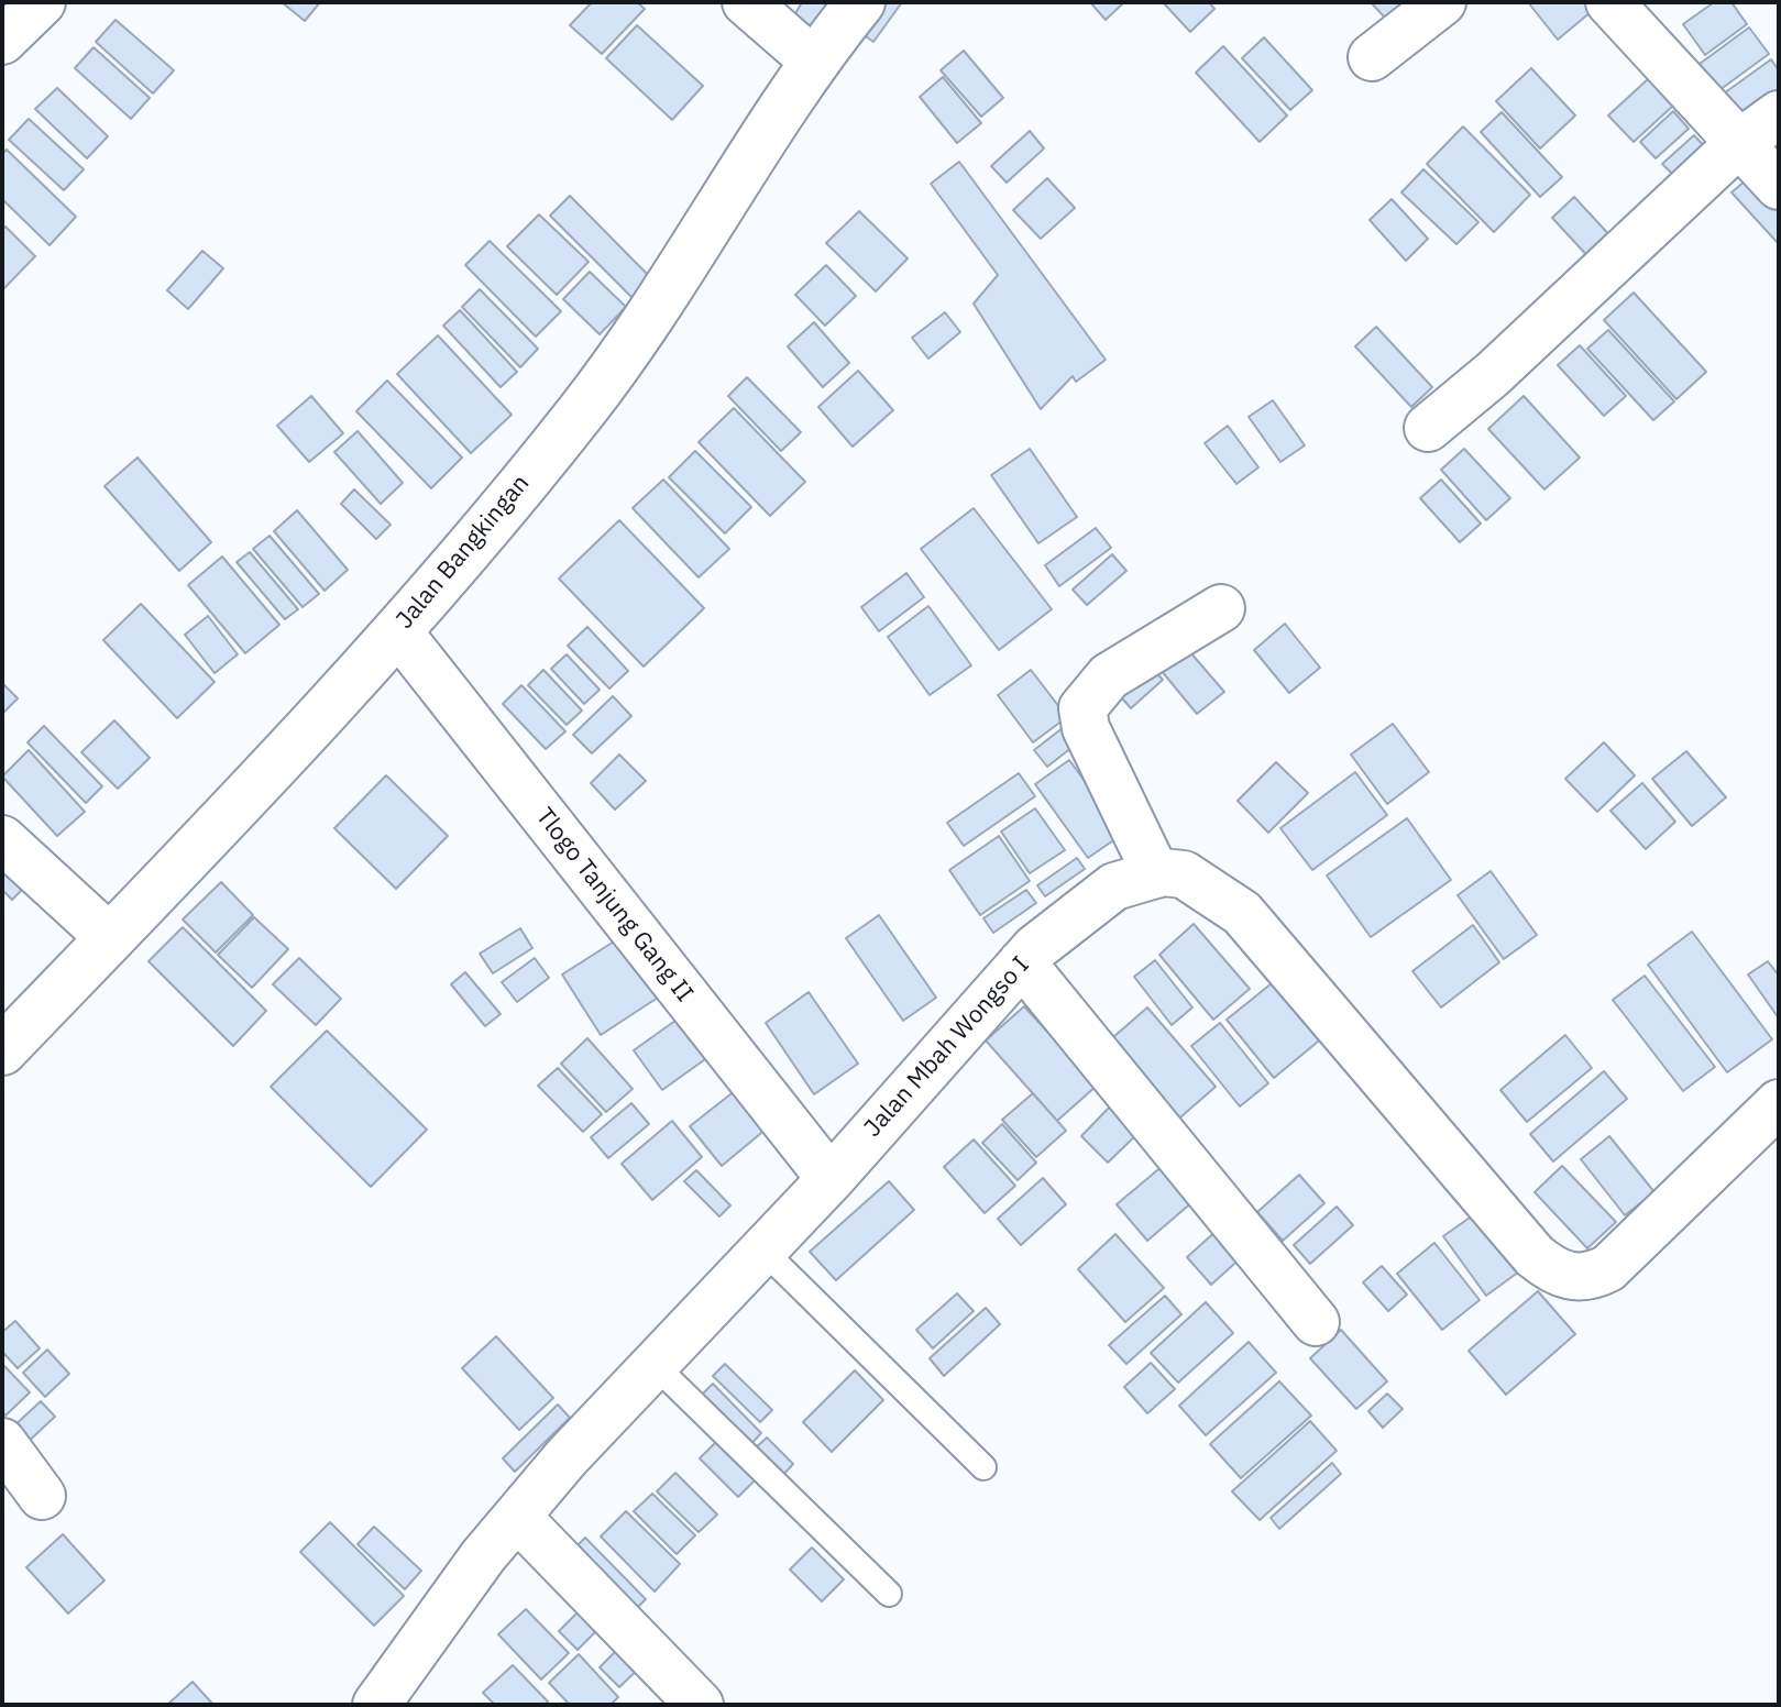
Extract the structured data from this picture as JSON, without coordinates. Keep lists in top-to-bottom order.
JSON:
{
  "streets": {
    "street": ["Jalan Bangkingan", "Tlogo Tanjung Gang II", "Jalan Mbah Wongso I"]
  },
  "crossings": [
    ["Jalan Bangkingan", "Tlogo Tanjung Gang II"],
    ["Tlogo Tanjung Gang II", "Jalan Mbah Wongso I"]
  ]
}
